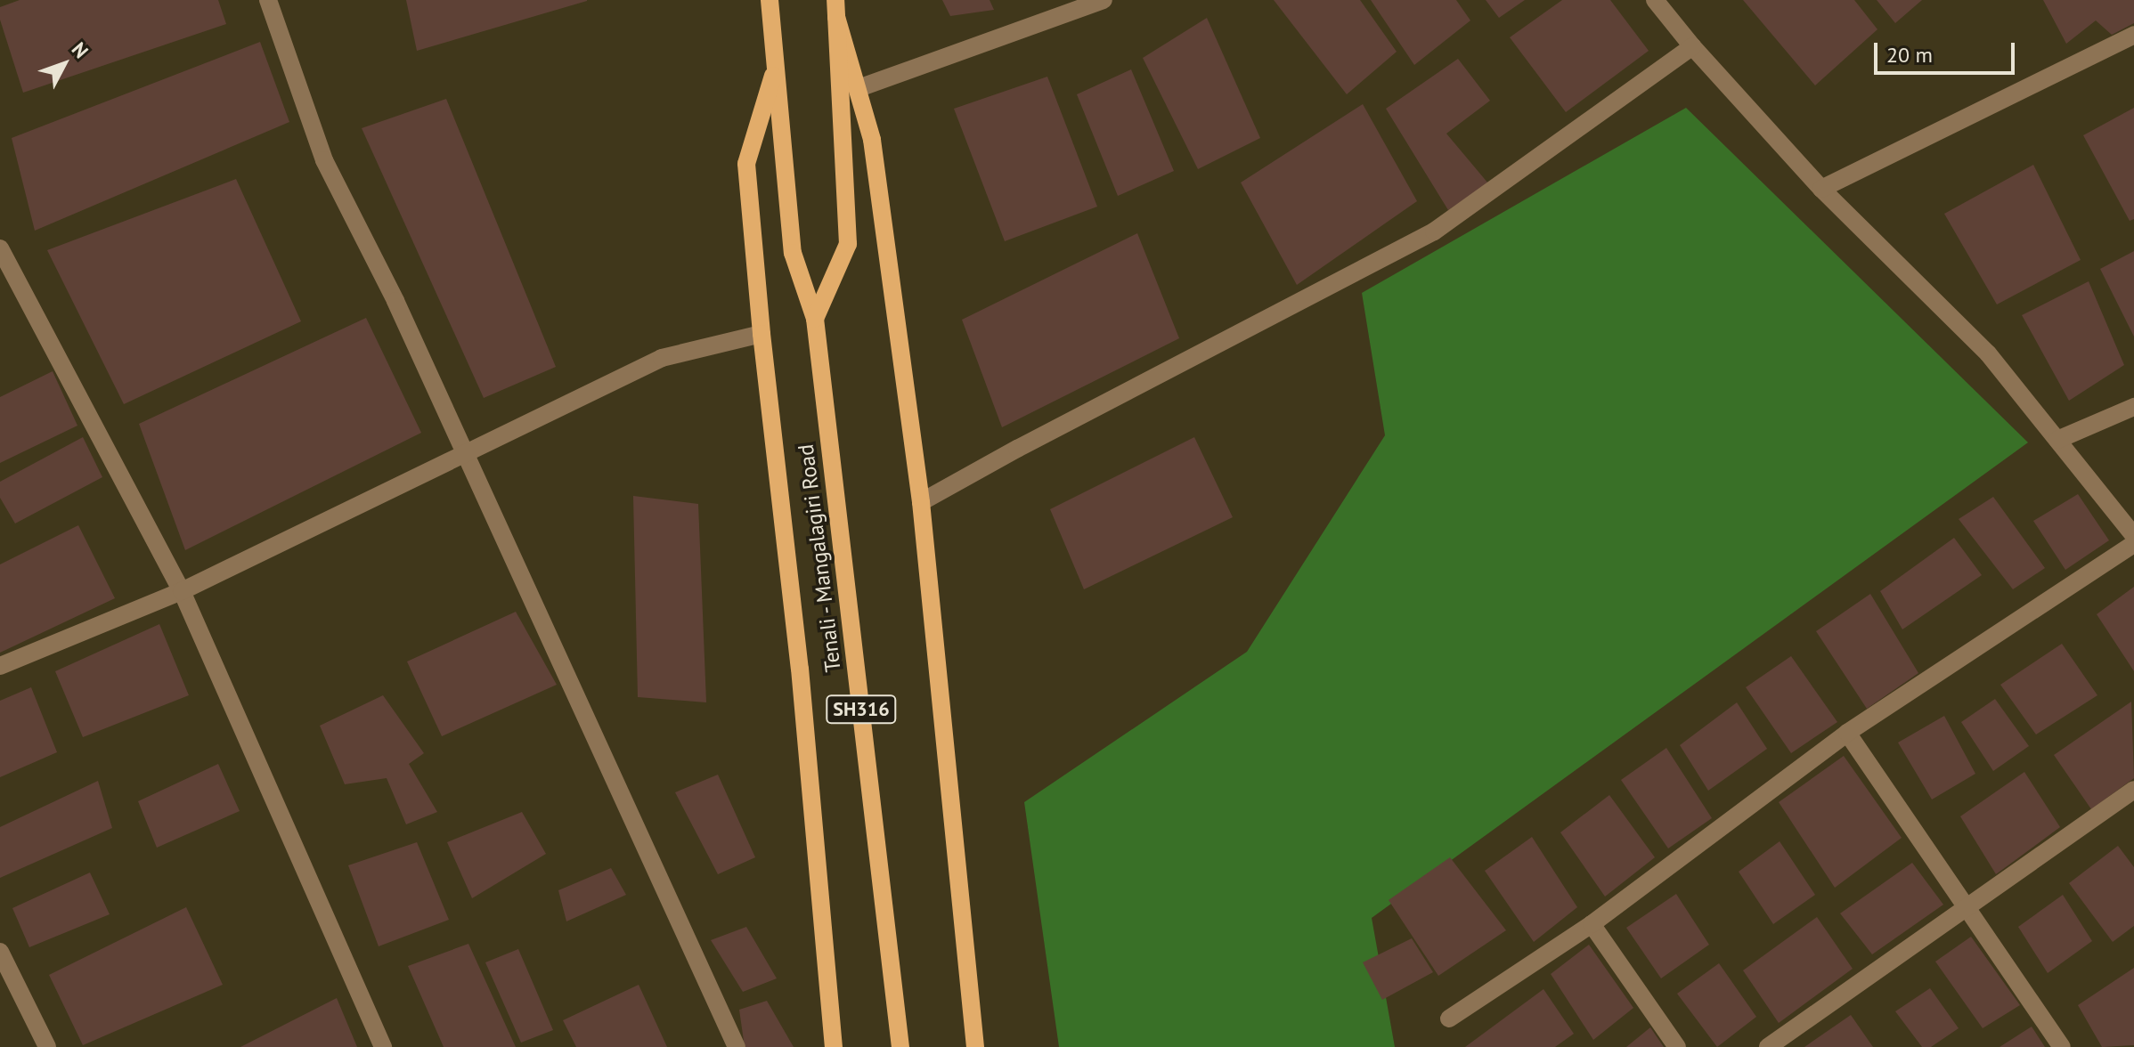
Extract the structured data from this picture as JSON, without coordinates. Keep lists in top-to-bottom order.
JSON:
{
  "streets": {
    "main road": ["Tenali - Mangalagiri Road", "SH316"]
  },
  "scale_bar": "20 m",
  "north": "top right"
}
